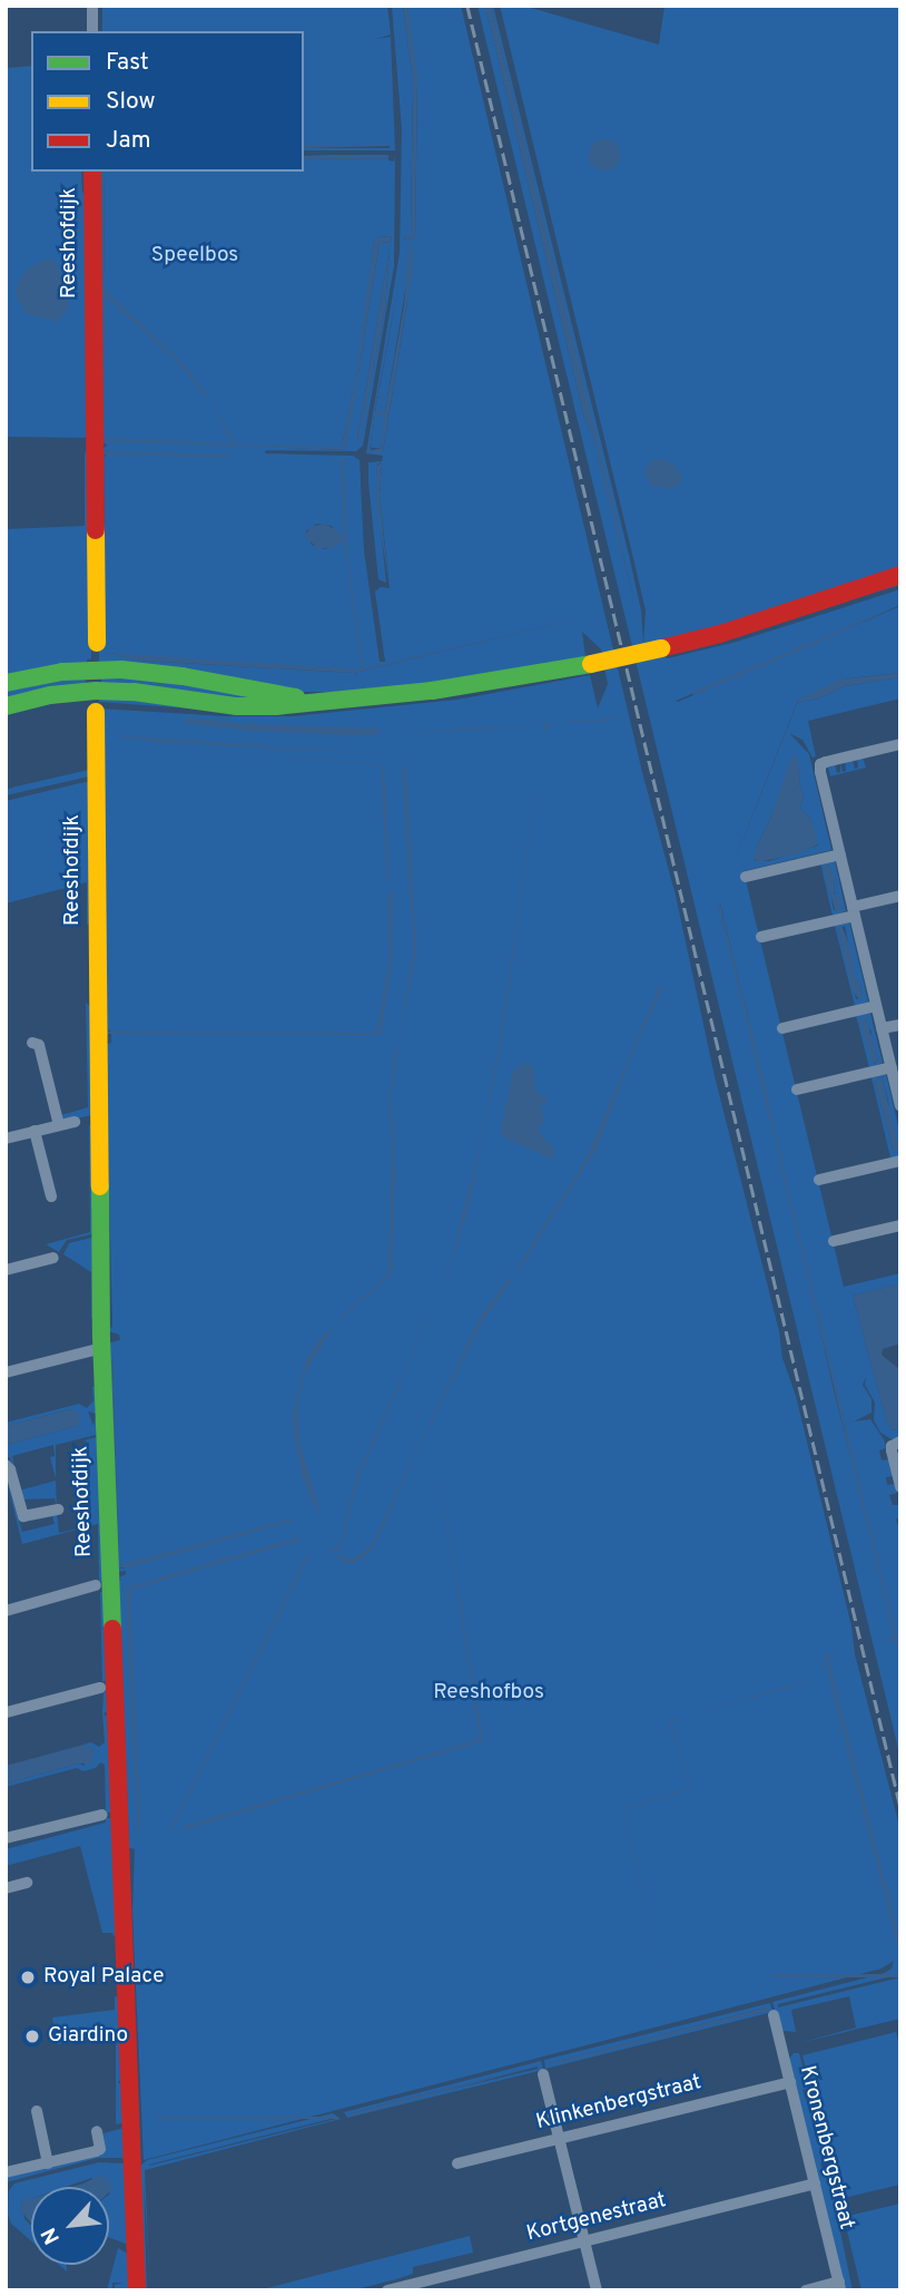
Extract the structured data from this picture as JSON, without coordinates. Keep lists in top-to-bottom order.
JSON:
{
  "streets": {
    "street": [
      "Reeshofdijk",
      "Klinkenbergstraat",
      "Kronenbergstraat",
      "Kortgenestraat"
    ]
  },
  "crossings": [
    ["Klinkenbergstraat", "Kronenbergstraat"],
    ["Kronenbergstraat", "Kortgenestraat"]
  ],
  "parks": ["Speelbos", "Reeshofbos"],
  "places": ["Royal Palace", "Giardino"],
  "legend": ["Fast", "Slow", "Jam"],
  "north": "bottom left"
}
